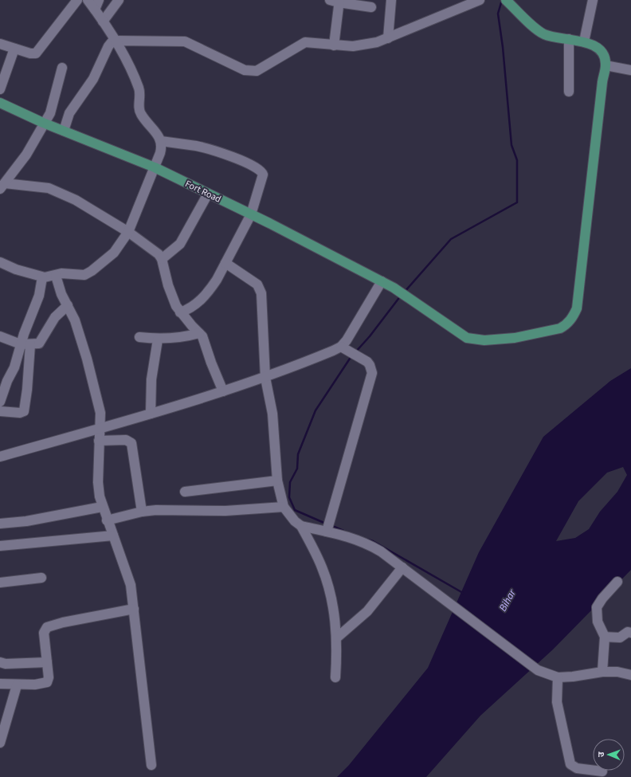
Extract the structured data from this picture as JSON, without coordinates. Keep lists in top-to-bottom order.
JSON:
{
  "streets": {
    "main road": ["Fort Road"]
  },
  "water": ["Bihar"],
  "north": "left"
}
